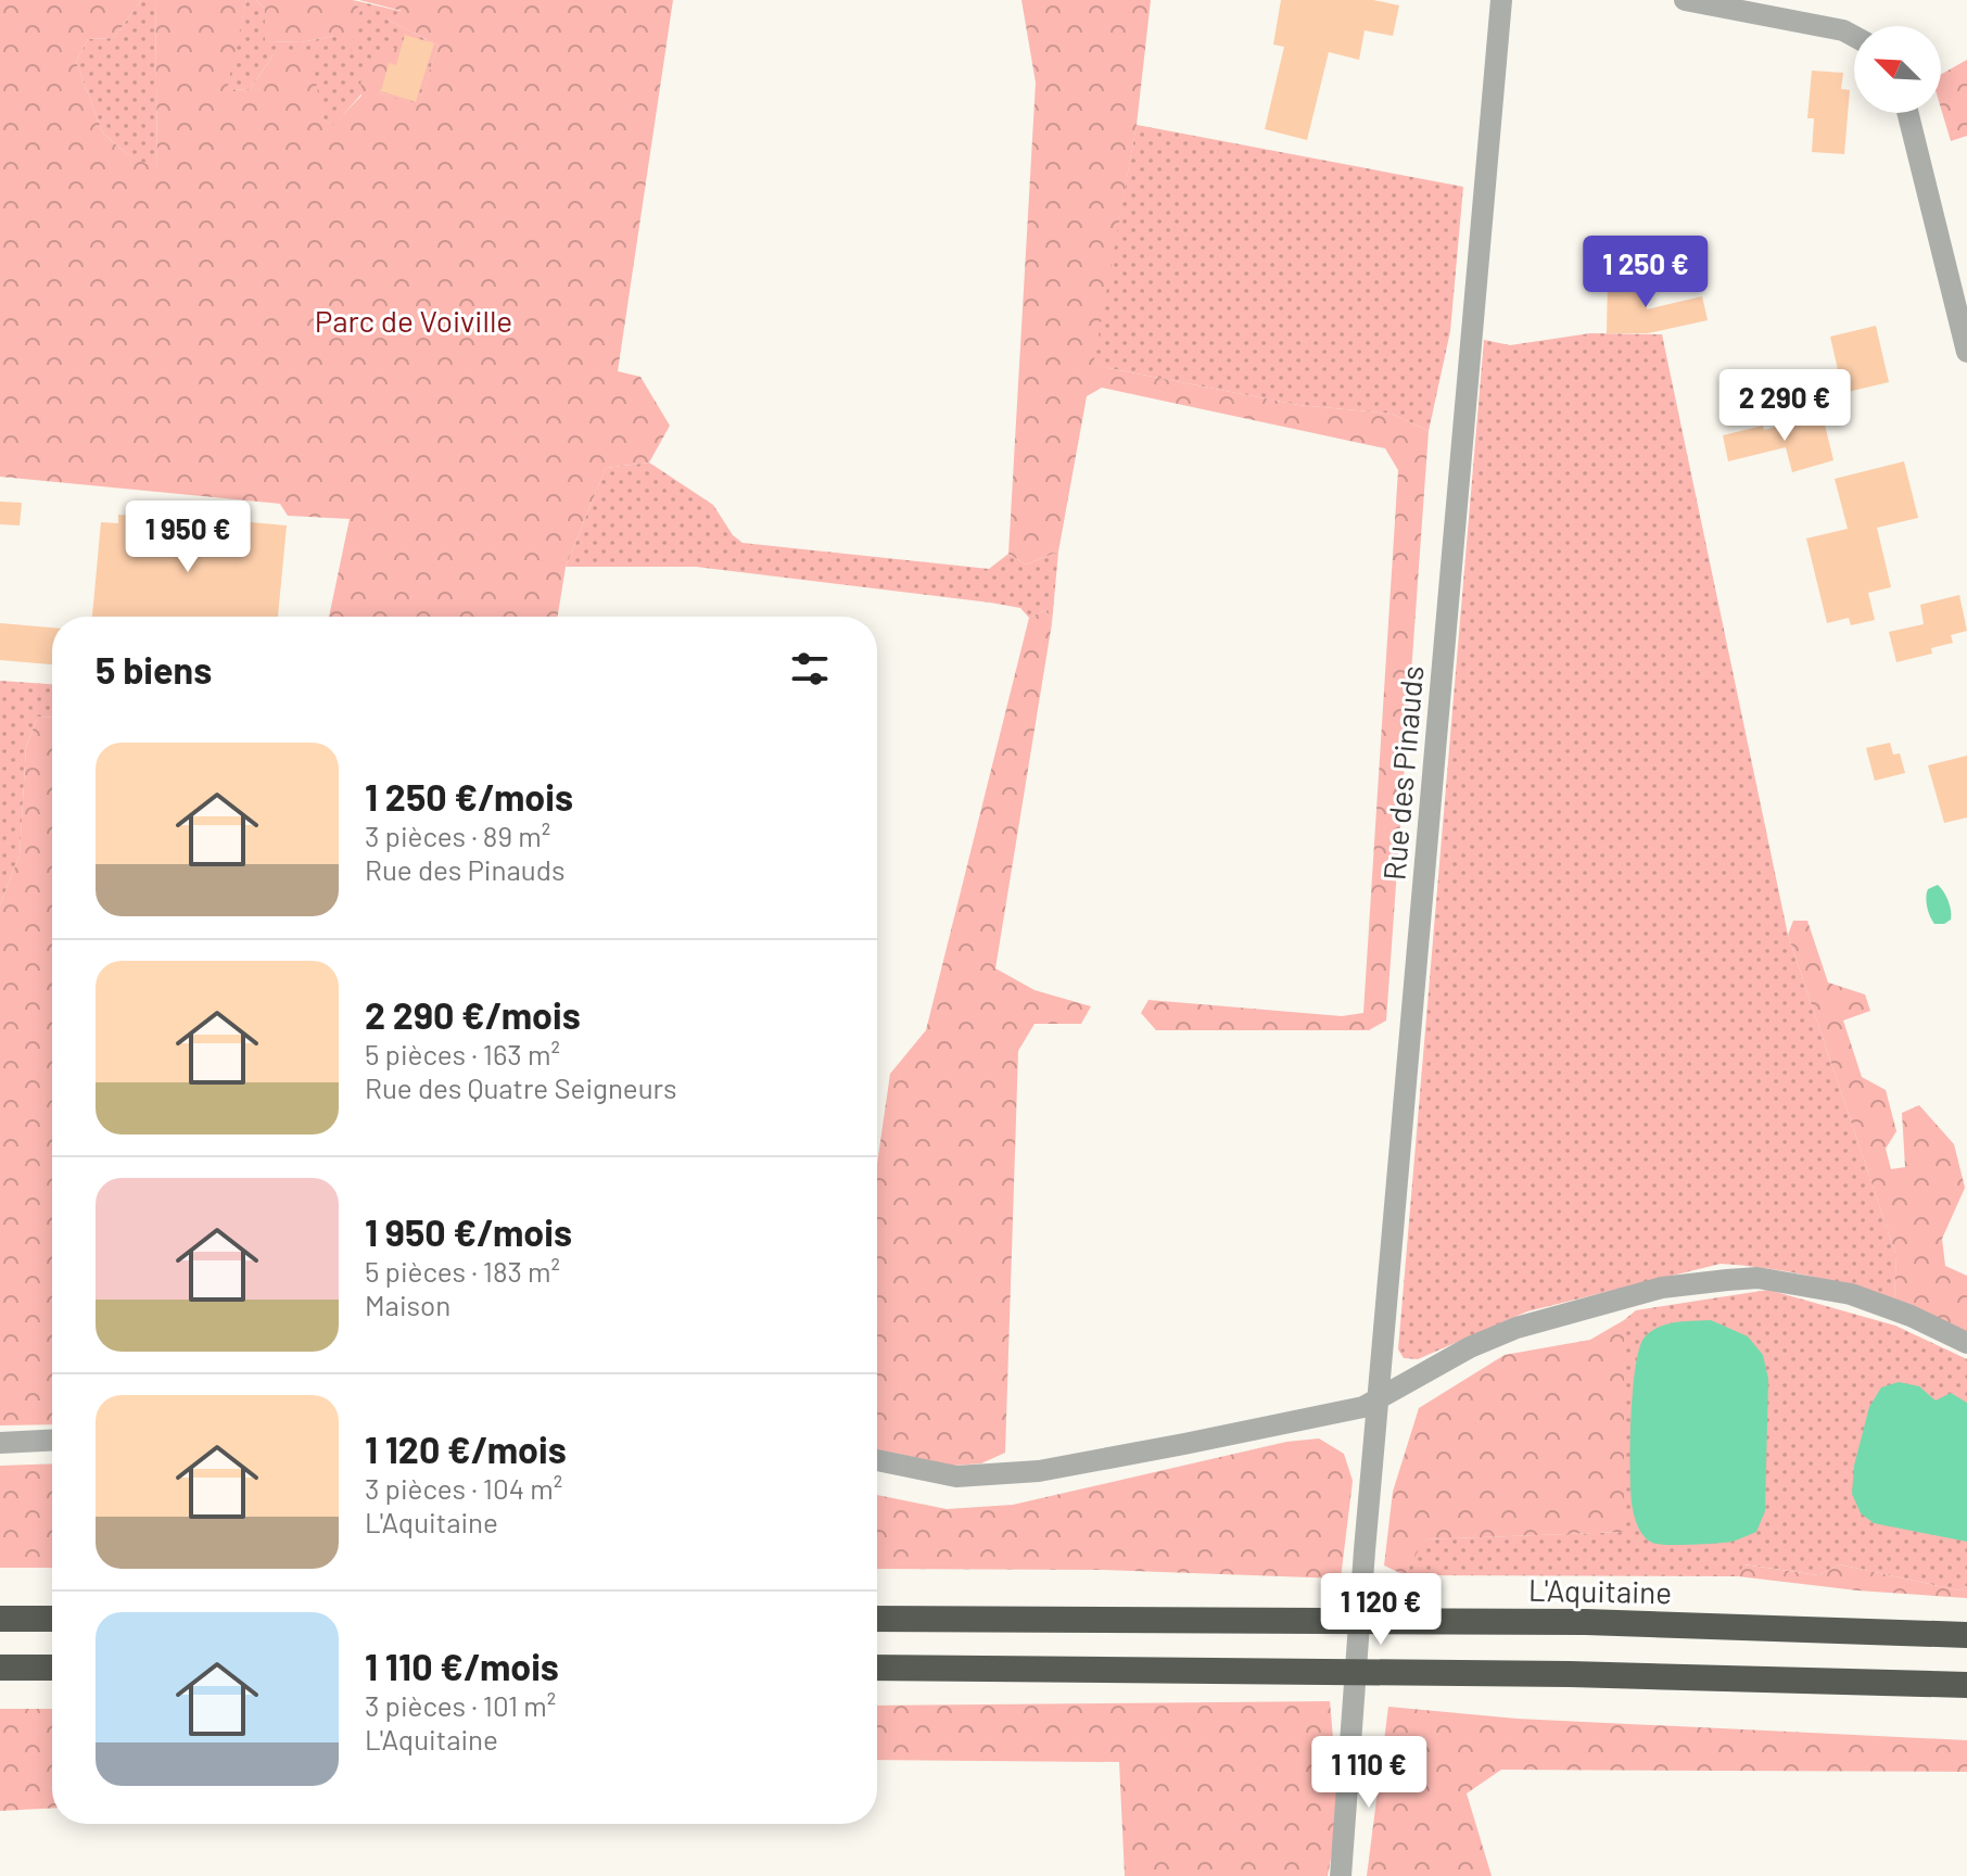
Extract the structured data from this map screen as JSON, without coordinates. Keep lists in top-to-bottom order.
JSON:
{
  "streets": {
    "highway": ["L'Aquitaine"],
    "street": ["Rue des Pinauds"]
  },
  "parks": ["Parc de Voiville"],
  "north": "top left",
  "page": {
    "price": [
      "1 250 €",
      "2 290 €",
      "1 950 €",
      "1 120 €",
      "1 110 €"
    ],
    "heading": "5 biens",
    "list": [
      {
        "name": "1 250 €/mois",
        "note": "3 pièces · 89 m² · Rue des Pinauds"
      },
      {
        "name": "2 290 €/mois",
        "note": "5 pièces · 163 m² · Rue des Quatre Seigneurs"
      },
      {
        "name": "1 950 €/mois",
        "note": "5 pièces · 183 m² · Maison"
      },
      {
        "name": "1 120 €/mois",
        "note": "3 pièces · 104 m² · L'Aquitaine"
      },
      {
        "name": "1 110 €/mois",
        "note": "3 pièces · 101 m² · L'Aquitaine"
      }
    ]
  }
}
